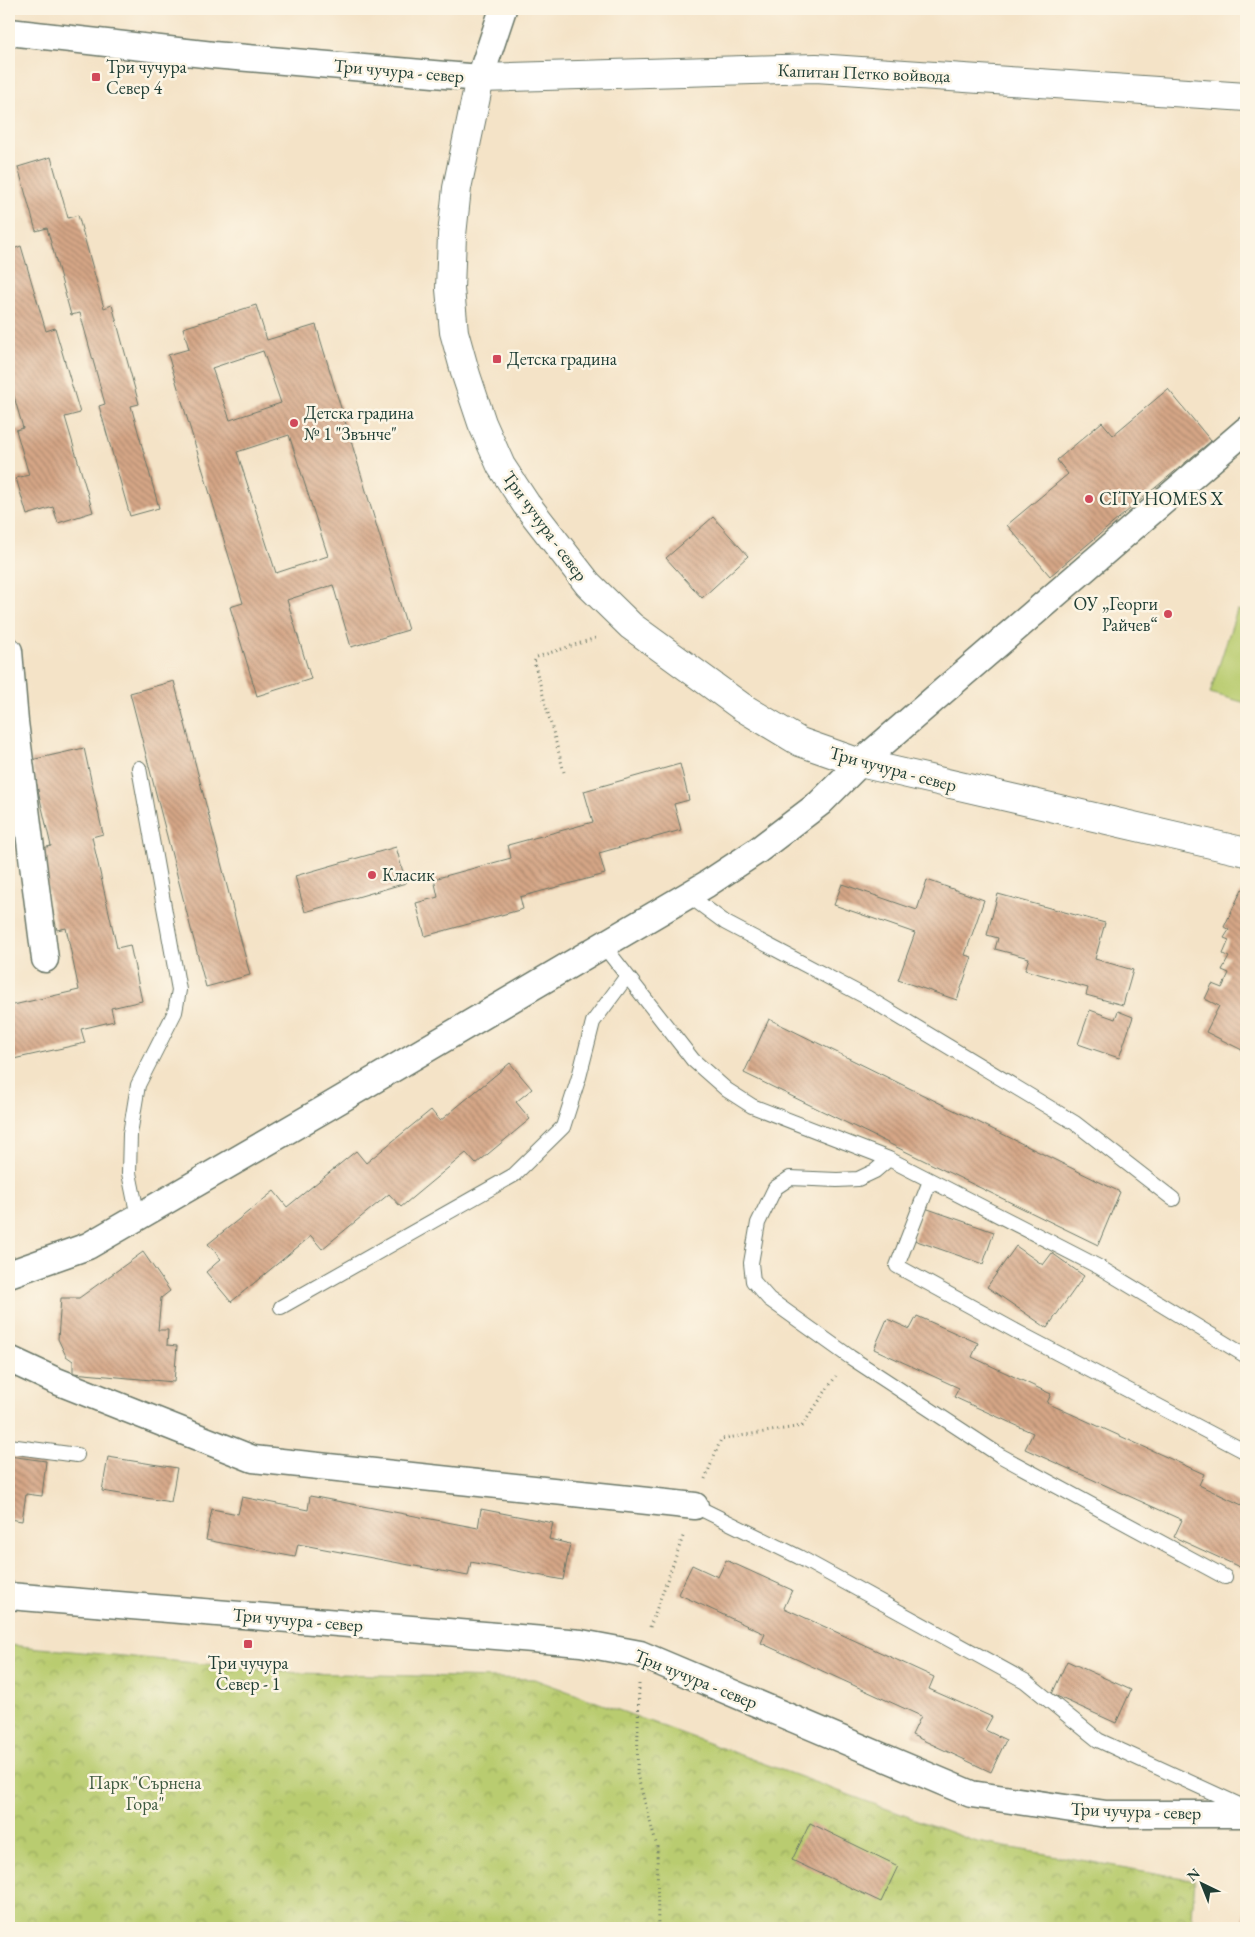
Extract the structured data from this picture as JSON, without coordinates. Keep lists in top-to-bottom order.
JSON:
{
  "streets": {
    "street": ["Три чучура - север", "Капитан Петко войвода"]
  },
  "crossings": [
    ["Три чучура - север", "Капитан Петко войвода"]
  ],
  "parks": ["Парк \"Сърнена Гора\""],
  "places": {
    "transit": ["Три чучура Север 4", "Детска градина", "Три чучура Север - 1"],
    "other": [
      "Детска градина № 1 \"Звънче\"",
      "CITY HOMES X",
      "ОУ „Георги Райчев“",
      "Класик"
    ]
  },
  "north": "top left"
}
